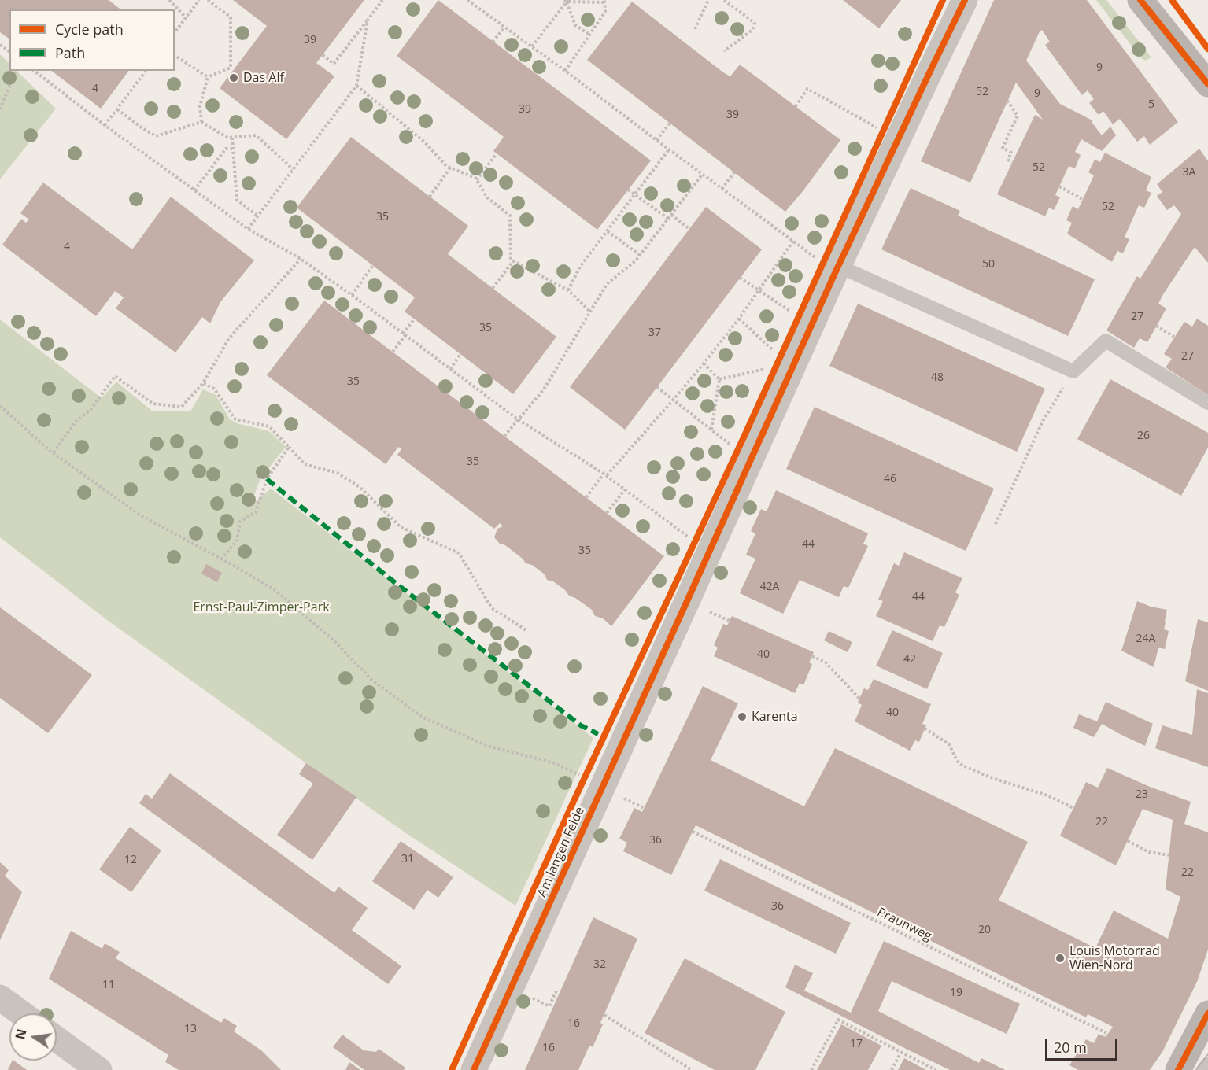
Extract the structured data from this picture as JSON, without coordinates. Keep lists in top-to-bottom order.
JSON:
{
  "streets": {
    "street": ["Am langen Felde"],
    "path": ["Praunweg"]
  },
  "parks": ["Ernst-Paul-Zimper-Park"],
  "places": ["Das Alf", "Karenta", "Louis Motorrad Wien-Nord"],
  "house_numbers": [
    "39",
    "9",
    "4",
    "52",
    "9",
    "5",
    "39",
    "39",
    "52",
    "3A",
    "52",
    "35",
    "4",
    "50",
    "27",
    "35",
    "37",
    "27",
    "48",
    "35",
    "26",
    "35",
    "46",
    "44",
    "35",
    "42A",
    "44",
    "24A",
    "40",
    "42",
    "40",
    "23",
    "22",
    "36",
    "31",
    "12",
    "22",
    "36",
    "20",
    "32",
    "11",
    "19",
    "16",
    "13",
    "17",
    "16"
  ],
  "legend": ["Cycle path", "Path"],
  "scale_bar": "20 m",
  "north": "left"
}
